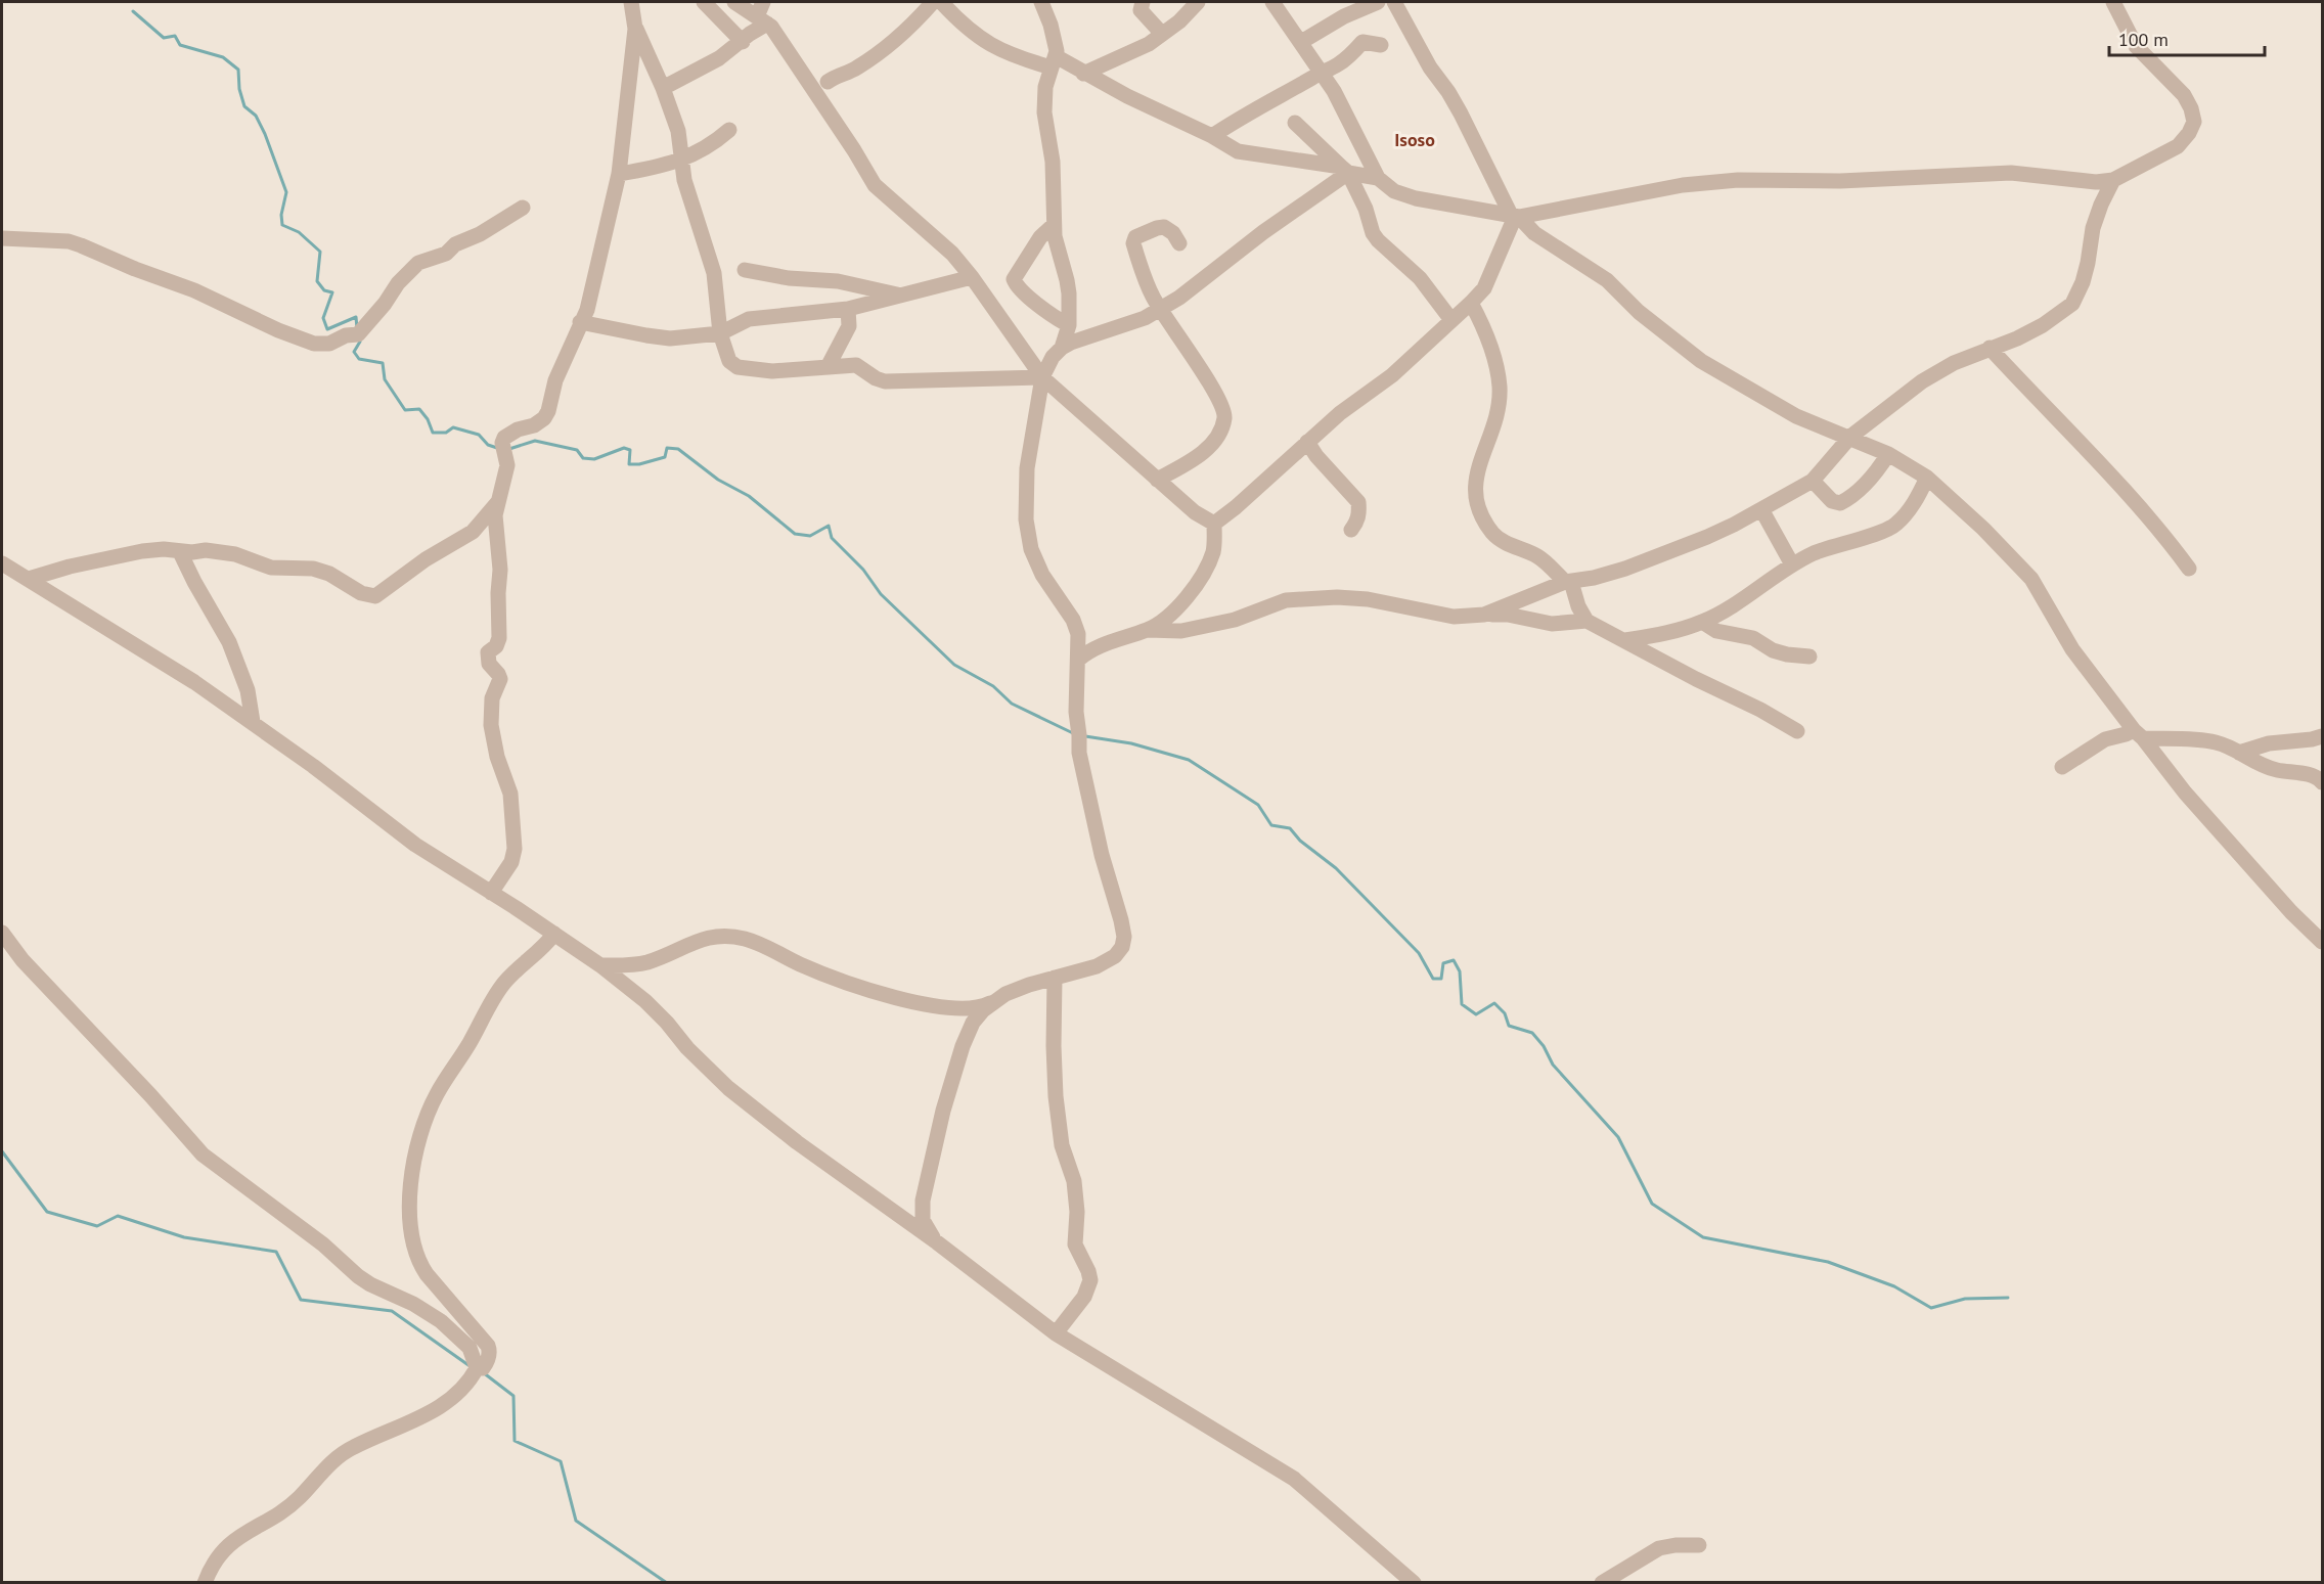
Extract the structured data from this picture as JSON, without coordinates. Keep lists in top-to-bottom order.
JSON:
{
  "districts": ["Isoso"],
  "scale_bar": "100 m"
}
